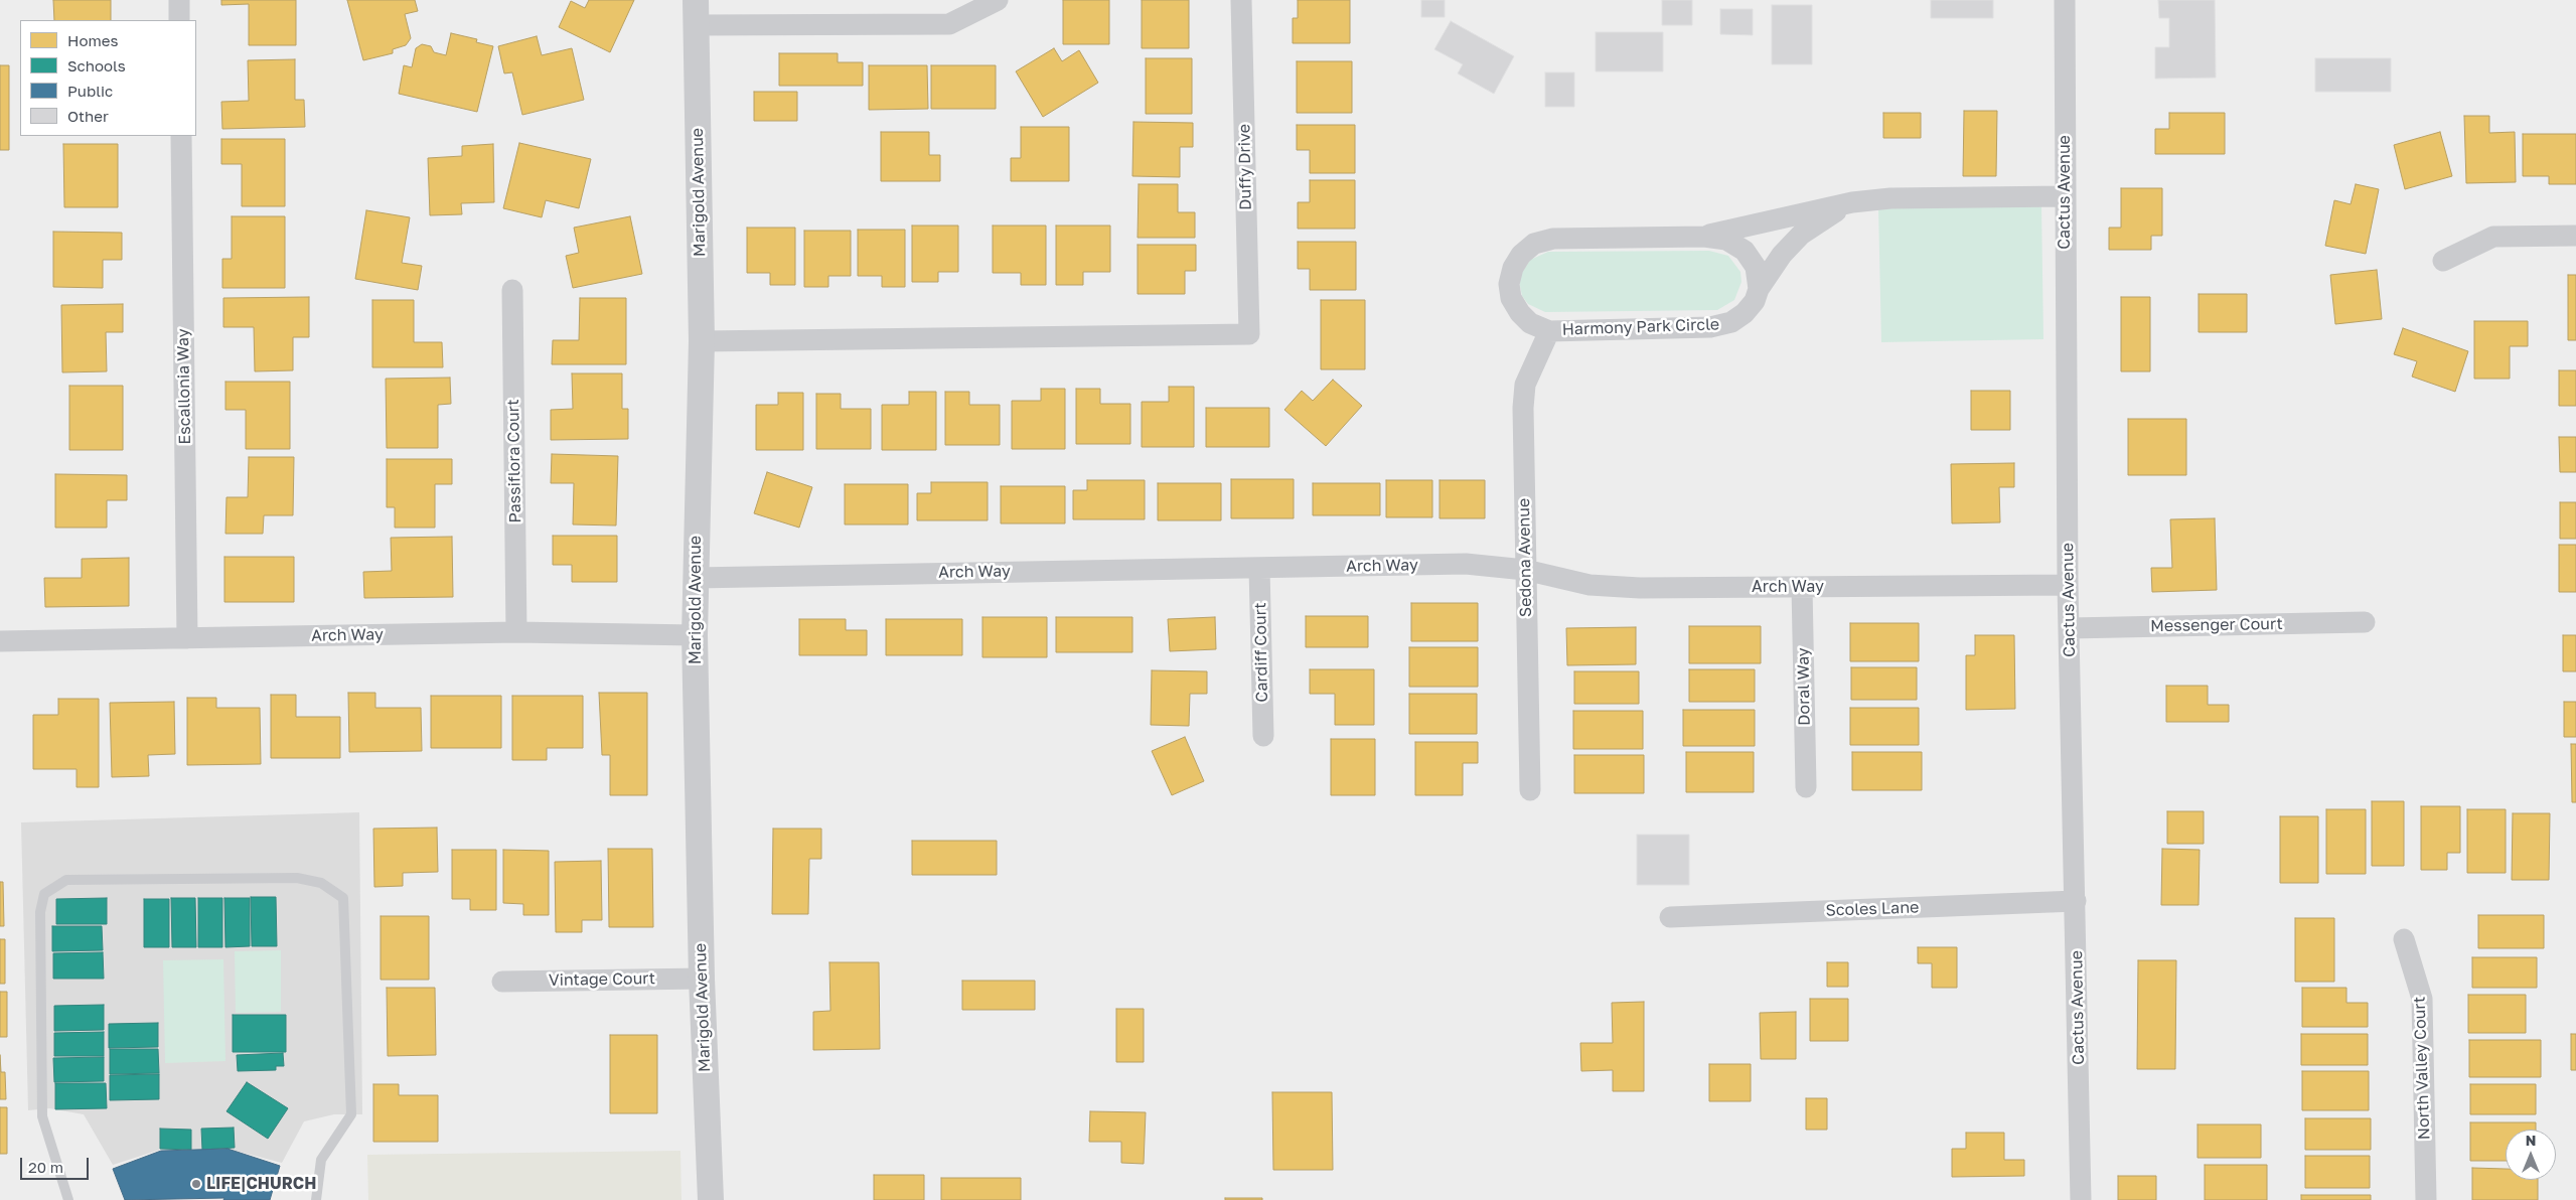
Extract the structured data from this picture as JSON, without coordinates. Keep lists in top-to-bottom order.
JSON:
{
  "streets": {
    "street": [
      "Duffy Drive",
      "Marigold Avenue",
      "Cactus Avenue",
      "Harmony Park Circle",
      "Escallonia Way",
      "Passiflora Court",
      "Sedona Avenue",
      "Arch Way",
      "Messenger Court",
      "Cardiff Court",
      "Doral Way",
      "Scoles Lane",
      "Vintage Court",
      "North Valley Court"
    ]
  },
  "crossings": [
    ["Duffy Drive", "Marigold Avenue"],
    ["Marigold Avenue", "Arch Way"],
    ["Marigold Avenue", "Vintage Court"],
    ["Cactus Avenue", "Harmony Park Circle"],
    ["Cactus Avenue", "Arch Way"],
    ["Cactus Avenue", "Messenger Court"],
    ["Cactus Avenue", "Scoles Lane"],
    ["Harmony Park Circle", "Sedona Avenue"],
    ["Escallonia Way", "Arch Way"],
    ["Passiflora Court", "Arch Way"],
    ["Sedona Avenue", "Arch Way"],
    ["Arch Way", "Cardiff Court"],
    ["Arch Way", "Doral Way"]
  ],
  "places": ["LIFE|CHURCH"],
  "legend": [
    "Homes",
    "Schools",
    "Public",
    "Other"
  ],
  "scale_bar": "20 m",
  "north": "top"
}
